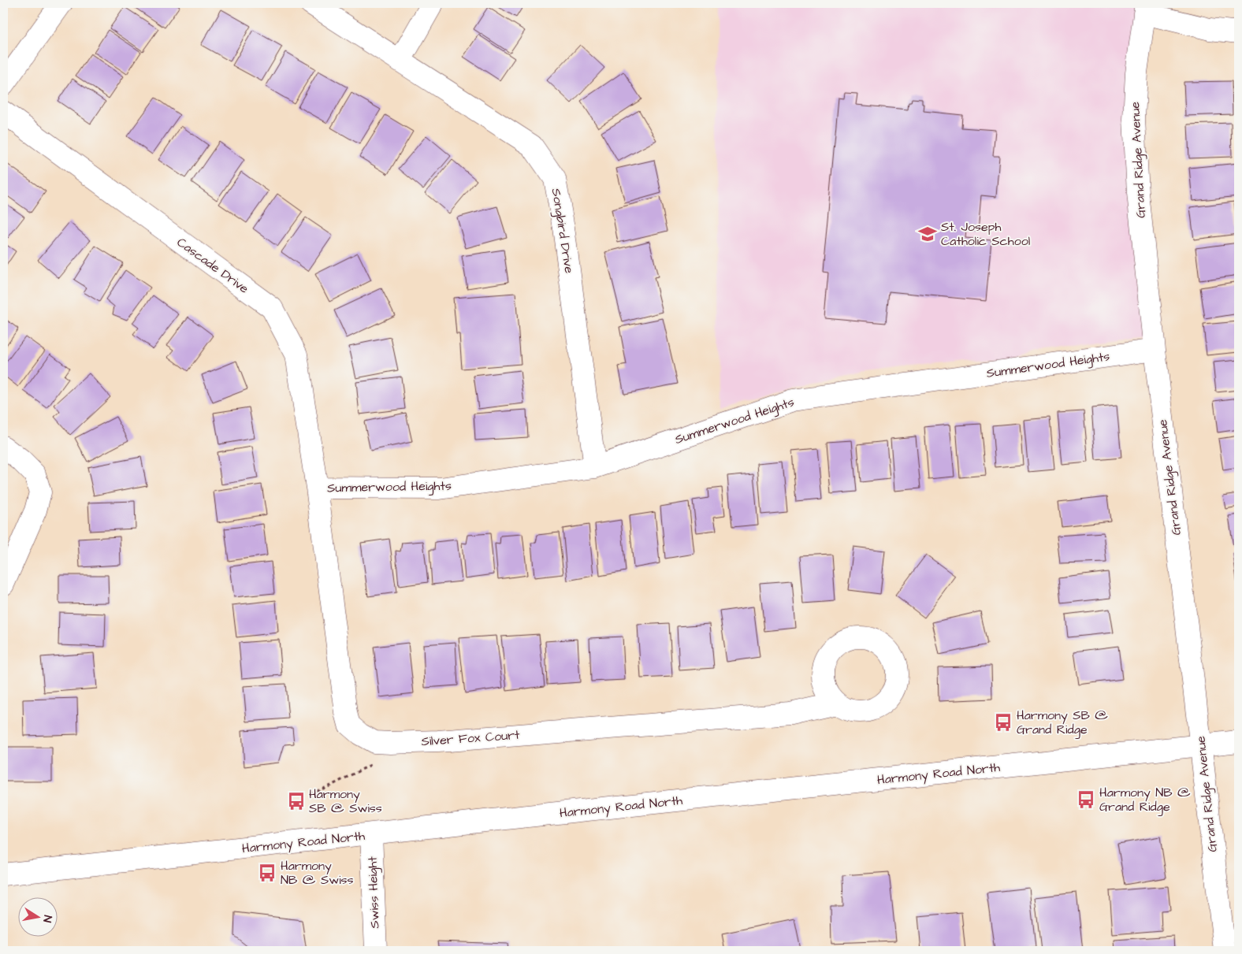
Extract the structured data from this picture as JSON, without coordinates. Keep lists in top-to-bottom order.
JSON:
{
  "streets": {
    "street": [
      "Grand Ridge Avenue",
      "Songbird Drive",
      "Cascade Drive",
      "Summerwood Heights",
      "Silver Fox Court",
      "Harmony Road North",
      "Swiss Height"
    ]
  },
  "crossings": [
    ["Grand Ridge Avenue", "Summerwood Heights"],
    ["Grand Ridge Avenue", "Harmony Road North"],
    ["Songbird Drive", "Summerwood Heights"],
    ["Cascade Drive", "Summerwood Heights"],
    ["Harmony Road North", "Swiss Height"]
  ],
  "places": {
    "school or university": ["St. Joseph Catholic School"],
    "bus stop": [
      "Harmony SB @ Grand Ridge",
      "Harmony NB @ Grand Ridge",
      "Harmony SB @ Swiss",
      "Harmony NB @ Swiss"
    ]
  },
  "north": "right"
}
